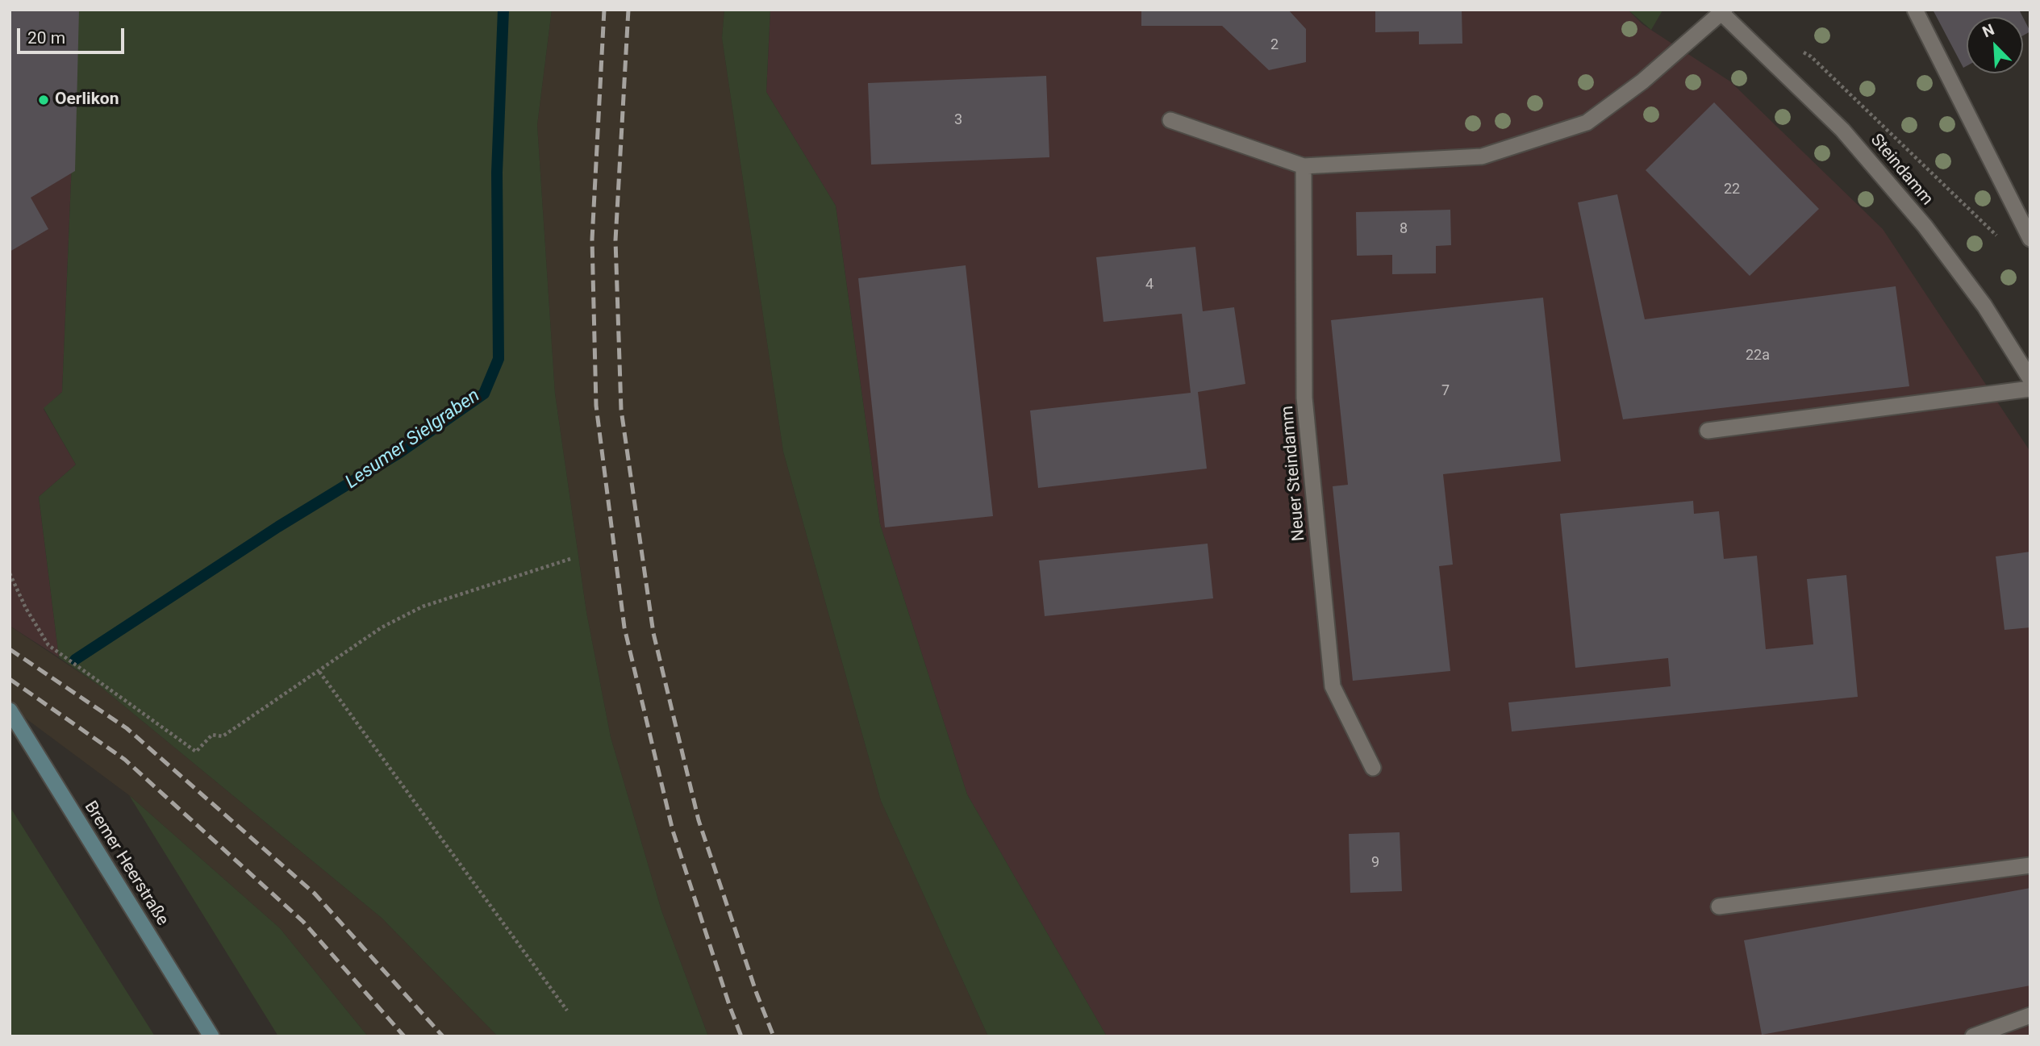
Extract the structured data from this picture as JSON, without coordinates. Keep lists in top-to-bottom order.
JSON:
{
  "streets": {
    "main road": ["Bremer Heerstraße"],
    "street": ["Steindamm", "Neuer Steindamm"]
  },
  "water": ["Lesumer Sielgraben"],
  "places": ["Oerlikon"],
  "house_numbers": [
    "2",
    "3",
    "22",
    "8",
    "4",
    "22a",
    "7",
    "9"
  ],
  "scale_bar": "20 m",
  "north": "top left"
}
